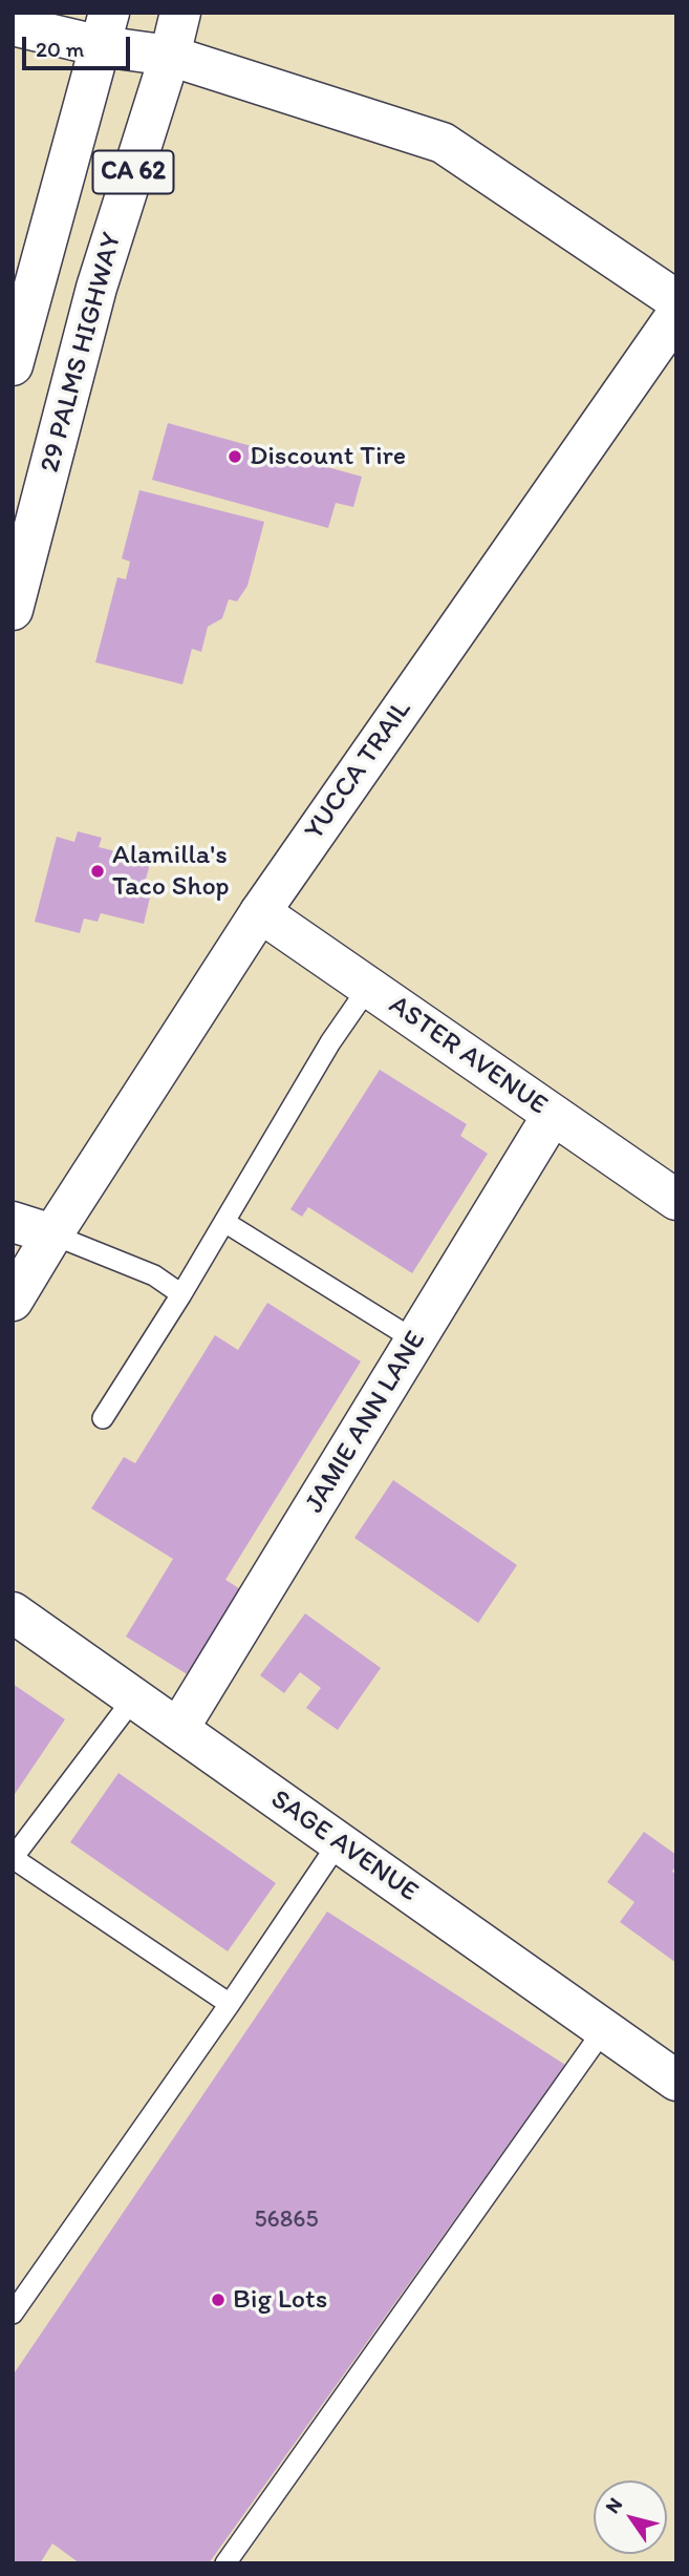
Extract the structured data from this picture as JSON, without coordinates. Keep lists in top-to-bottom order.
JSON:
{
  "streets": {
    "street": [
      "CA 62",
      "29 PALMS HIGHWAY",
      "YUCCA TRAIL",
      "ASTER AVENUE",
      "JAMIE ANN LANE",
      "SAGE AVENUE"
    ]
  },
  "crossings": [
    ["YUCCA TRAIL", "ASTER AVENUE"],
    ["ASTER AVENUE", "JAMIE ANN LANE"],
    ["JAMIE ANN LANE", "SAGE AVENUE"]
  ],
  "places": ["Discount Tire", "Alamilla's Taco Shop", "Big Lots"],
  "house_numbers": ["56865"],
  "scale_bar": "20 m",
  "north": "top left"
}
